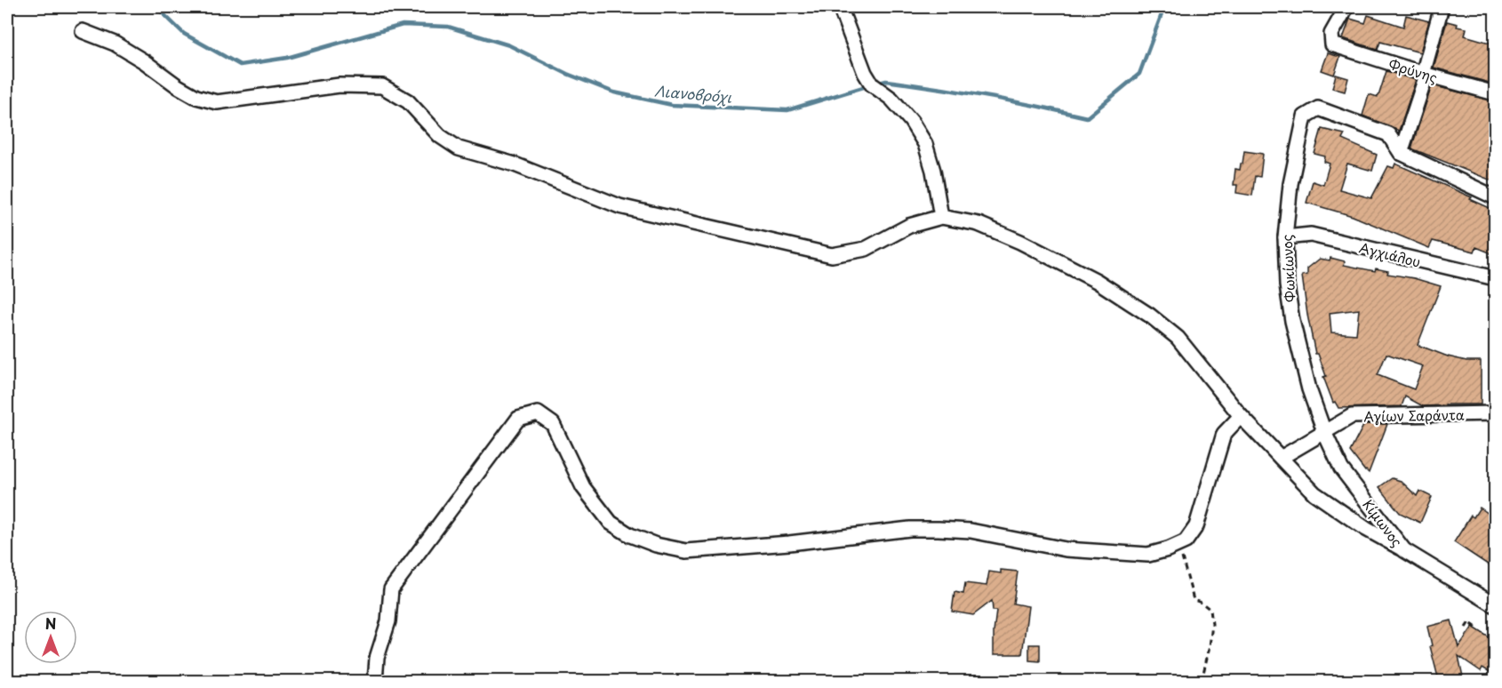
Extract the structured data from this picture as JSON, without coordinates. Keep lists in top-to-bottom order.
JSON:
{
  "streets": {
    "street": [
      "Φρύνης",
      "Αγχιάλου",
      "Φωκίωνος",
      "Αγίων Σαράντα",
      "Κίμωνος"
    ]
  },
  "crossings": [
    ["Αγχιάλου", "Φωκίωνος"],
    ["Φωκίωνος", "Αγίων Σαράντα"],
    ["Φωκίωνος", "Κίμωνος"],
    ["Αγίων Σαράντα", "Κίμωνος"]
  ],
  "water": ["Λιανοβρόχι"],
  "north": "top"
}
